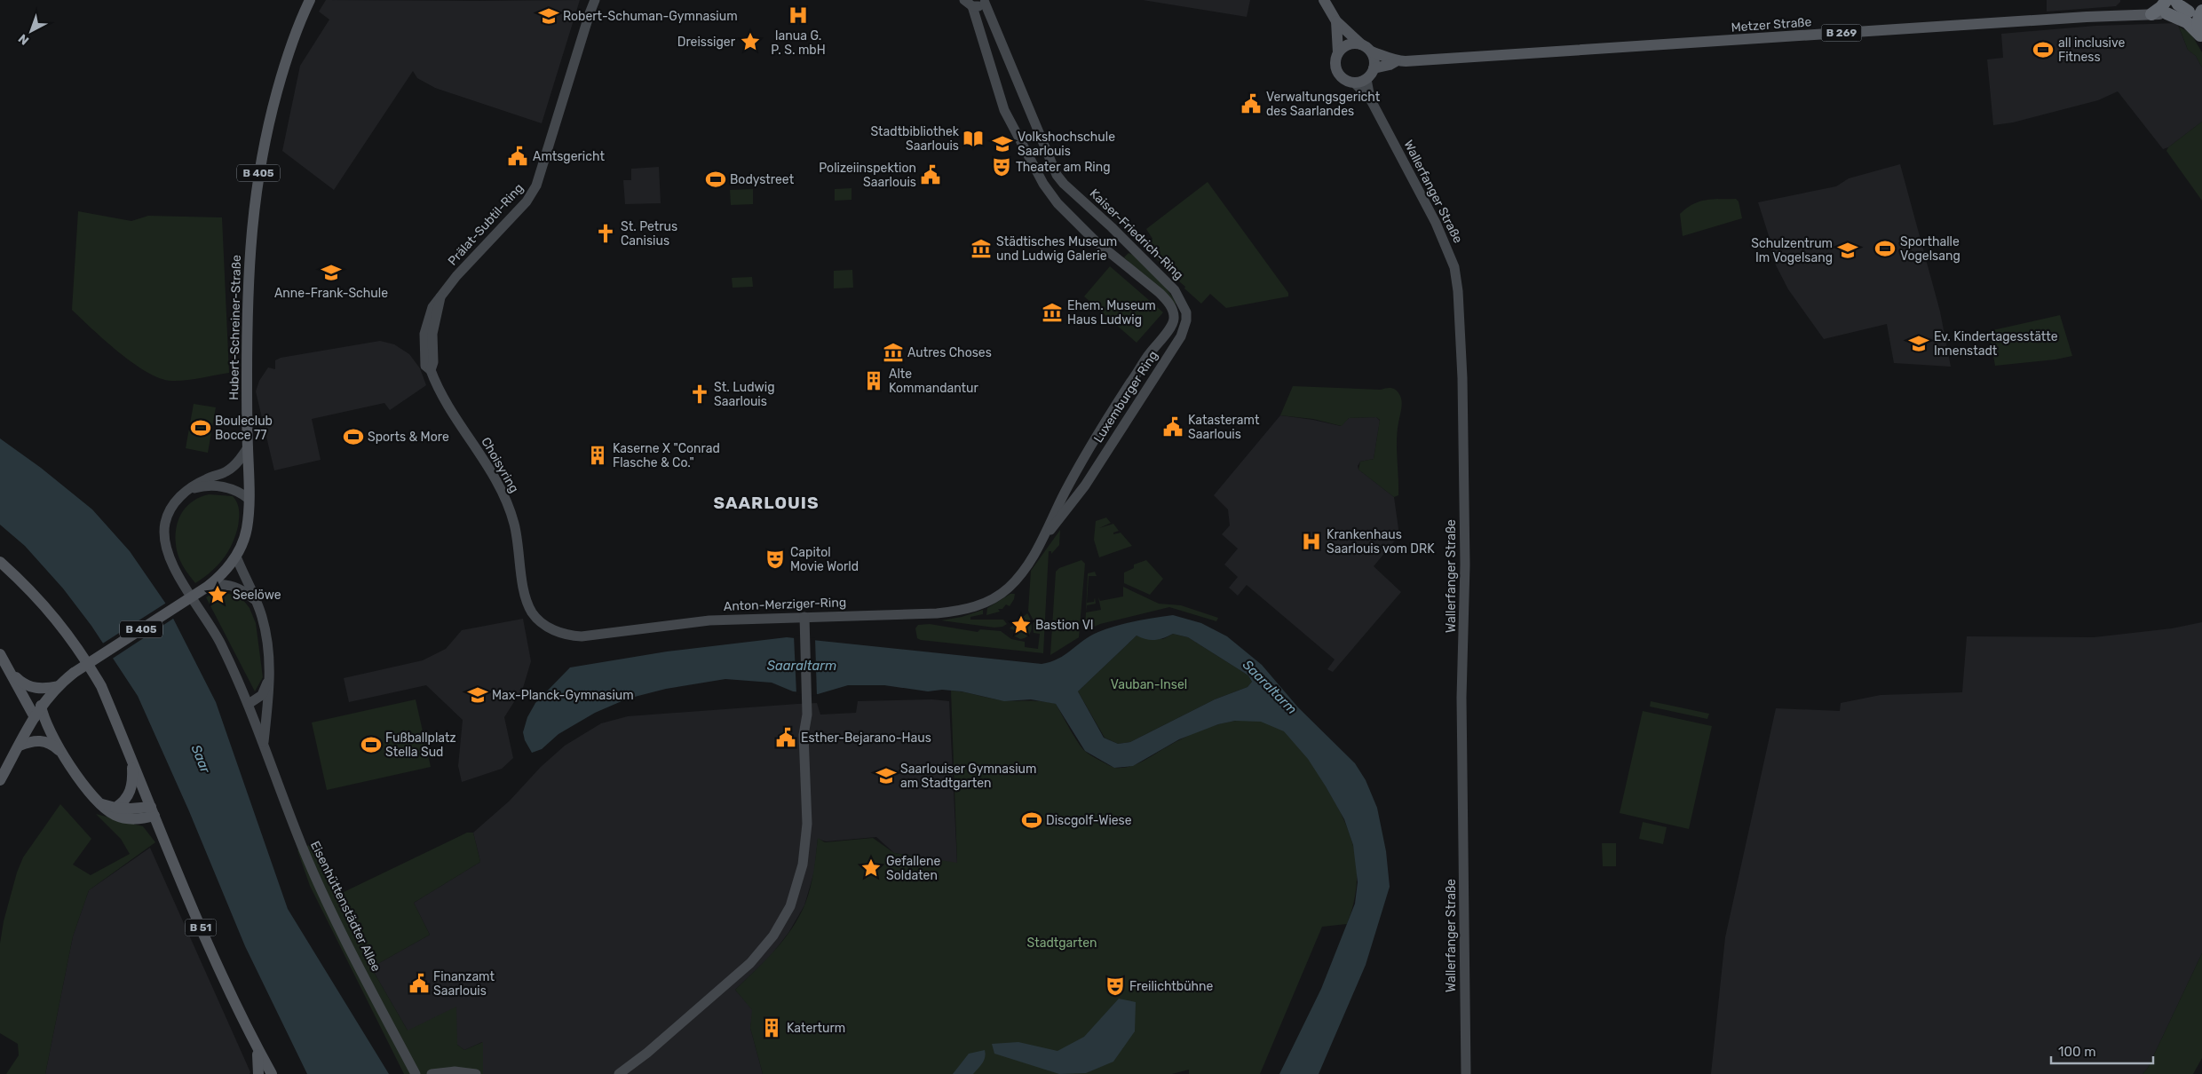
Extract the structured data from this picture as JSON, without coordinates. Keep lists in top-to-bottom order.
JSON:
{
  "streets": {
    "main road": [
      "Metzer Straße",
      "B 269",
      "B 405",
      "Hubert-Schreiner-Straße",
      "B 51"
    ],
    "street": [
      "Wallerfanger Straße",
      "Prälat-Subtil-Ring",
      "Kaiser-Friedrich-Ring",
      "Luxemburger Ring",
      "Choisyring",
      "Anton-Merziger-Ring",
      "Eisenhüttenstädter Allee"
    ]
  },
  "crossings": [
    ["Metzer Straße", "Wallerfanger Straße"],
    ["B 405", "Hubert-Schreiner-Straße"],
    ["Prälat-Subtil-Ring", "Choisyring"],
    ["Kaiser-Friedrich-Ring", "Luxemburger Ring"],
    ["Hubert-Schreiner-Straße", "Eisenhüttenstädter Allee"],
    ["Luxemburger Ring", "Anton-Merziger-Ring"],
    ["Choisyring", "Anton-Merziger-Ring"]
  ],
  "districts": ["SAARLOUIS"],
  "water": ["Saaraltarm", "Saar"],
  "parks": ["Vauban-Insel", "Stadtgarten"],
  "places": {
    "hospital": ["Ianua G. P. S. mbH", "Krankenhaus Saarlouis vom DRK"],
    "school or university": [
      "Robert-Schuman-Gymnasium",
      "Volkshochschule Saarlouis",
      "Schulzentrum Im Vogelsang",
      "Anne-Frank-Schule",
      "Ev. Kindertagesstätte Innenstadt",
      "Max-Planck-Gymnasium",
      "Saarlouiser Gymnasium am Stadtgarten"
    ],
    "place": [
      "Dreissiger",
      "Seelöwe",
      "Bastion VI",
      "Gefallene Soldaten"
    ],
    "sports": [
      "all inclusive Fitness",
      "Bodystreet",
      "Sporthalle Vogelsang",
      "Bouleclub Bocce 77",
      "Sports & More",
      "Fußballplatz Stella Sud",
      "Discgolf-Wiese"
    ],
    "public building": [
      "Verwaltungsgericht des Saarlandes",
      "Amtsgericht",
      "Polizeiinspektion Saarlouis",
      "Katasteramt Saarlouis",
      "Esther-Bejarano-Haus",
      "Finanzamt Saarlouis"
    ],
    "library": ["Stadtbibliothek Saarlouis"],
    "theatre": ["Theater am Ring", "Capitol Movie World", "Freilichtbühne"],
    "church": ["St. Petrus Canisius", "St. Ludwig Saarlouis"],
    "museum": ["Städtisches Museum und Ludwig Galerie", "Ehem. Museum Haus Ludwig", "Autres Choses"],
    "building": ["Alte Kommandantur", "Kaserne X \"Conrad Flasche & Co.\"", "Katerturm"]
  },
  "scale_bar": "100 m",
  "north": "bottom left"
}
